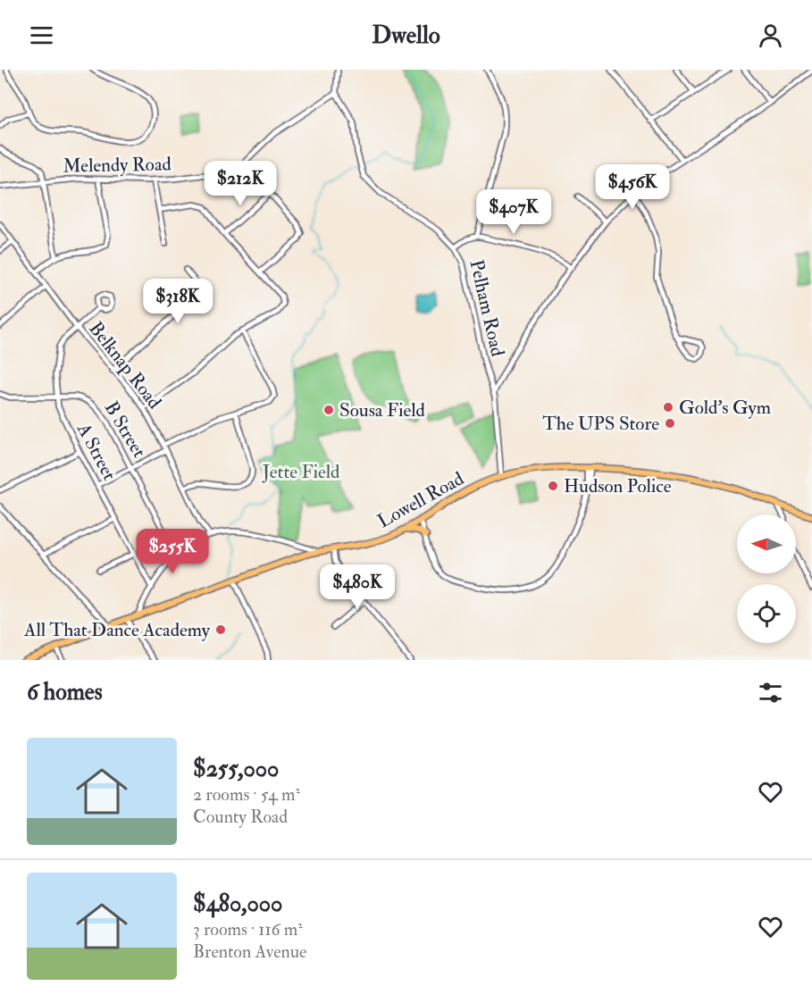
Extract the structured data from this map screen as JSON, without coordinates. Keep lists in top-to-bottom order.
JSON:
{
  "streets": {
    "main road": ["Lowell Road"],
    "street": [
      "Melendy Road",
      "Pelham Road",
      "Belknap Road",
      "B Street",
      "A Street"
    ]
  },
  "crossings": [
    ["Melendy Road", "Pelham Road"],
    ["Pelham Road", "Lowell Road"],
    ["Belknap Road", "A Street"],
    ["B Street", "A Street"]
  ],
  "parks": ["Jette Field"],
  "places": [
    "Gold's Gym",
    "Sousa Field",
    "The UPS Store",
    "Hudson Police",
    "All That Dance Academy"
  ],
  "north": "left",
  "page": {
    "header": "Dwello",
    "price": [
      "$212K",
      "$456K",
      "$407K",
      "$318K",
      "$255K",
      "$480K"
    ],
    "heading": "6 homes",
    "list": [
      {
        "name": "$255,000",
        "note": "2 rooms · 54 m² · County Road"
      },
      {
        "name": "$480,000",
        "note": "3 rooms · 116 m² · Brenton Avenue"
      }
    ]
  }
}
